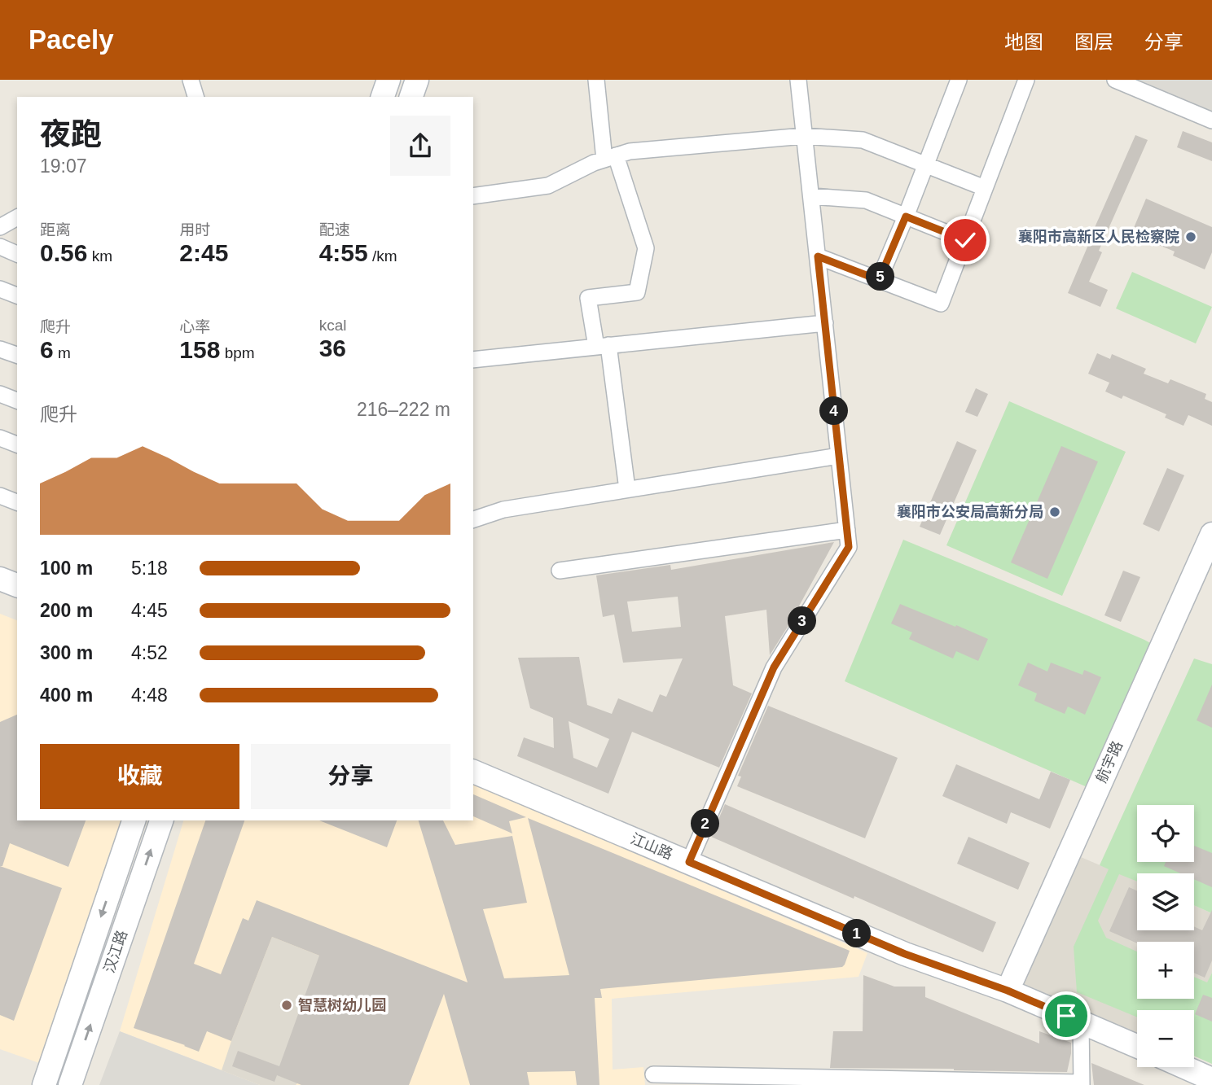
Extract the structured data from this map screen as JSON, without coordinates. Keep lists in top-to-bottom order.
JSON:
{
  "streets": {
    "street": ["航宇路", "江山路", "汉江路"]
  },
  "crossings": [
    ["航宇路", "江山路"]
  ],
  "places": ["襄阳市高新区人民检察院", "襄阳市公安局高新分局", "智慧树幼儿园"],
  "page": {
    "header": "Pacely",
    "nav": ["地图", "图层", "分享"],
    "heading": ["夜跑", "19:07"],
    "stats": [
      ["距离", "0.56 km"],
      ["用时", "2:45"],
      ["配速", "4:55 /km"],
      ["爬升", "6 m"],
      ["心率", "158 bpm"],
      ["kcal", "36"]
    ],
    "pins": [
      "5",
      "4",
      "3",
      "2",
      "1"
    ],
    "chart": ["爬升", "216–222 m"],
    "list": [
      {
        "name": "100 m",
        "note": "5:18"
      },
      {
        "name": "200 m",
        "note": "4:45"
      },
      {
        "name": "300 m",
        "note": "4:52"
      },
      {
        "name": "400 m",
        "note": "4:48"
      }
    ],
    "buttons": ["收藏", "分享"],
    "map_buttons": ["+", "−"]
  }
}
